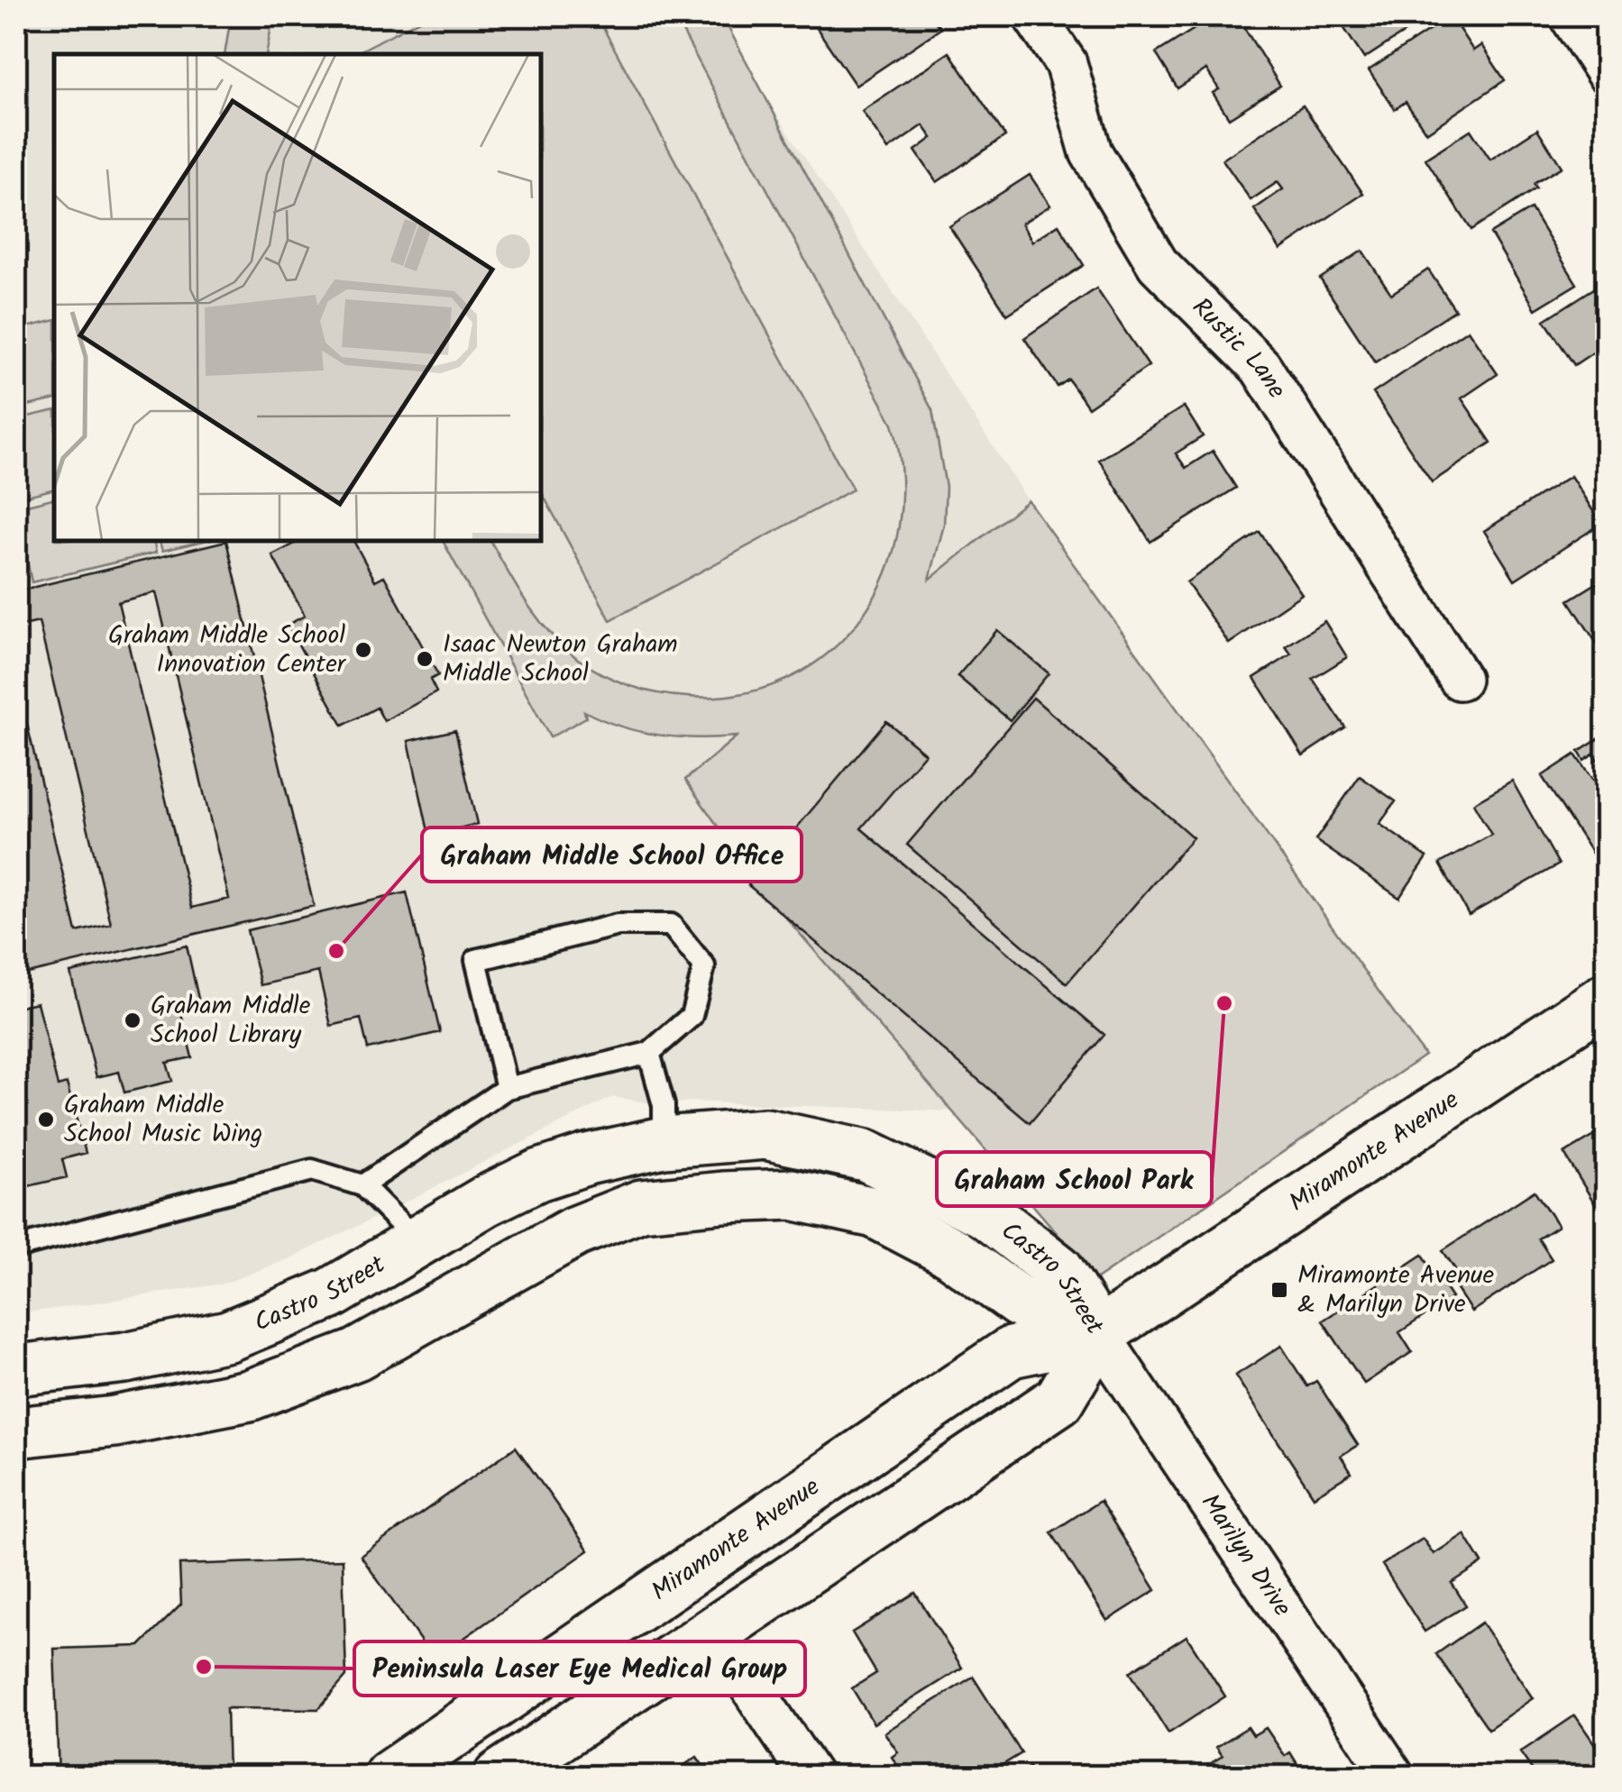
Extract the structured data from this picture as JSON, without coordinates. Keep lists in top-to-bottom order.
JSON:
{
  "streets": {
    "street": [
      "Rustic Lane",
      "Miramonte Avenue",
      "Castro Street",
      "Marilyn Drive"
    ]
  },
  "crossings": [
    ["Miramonte Avenue", "Castro Street"],
    ["Miramonte Avenue", "Marilyn Drive"],
    ["Castro Street", "Marilyn Drive"]
  ],
  "places": {
    "other": [
      "Graham Middle School Innovation Center",
      "Isaac Newton Graham Middle School",
      "Graham Middle School Office",
      "Graham School Park",
      "Graham Middle School Library",
      "Graham Middle School Music Wing",
      "Peninsula Laser Eye Medical Group"
    ],
    "transit": ["Miramonte Avenue & Marilyn Drive"]
  }
}
